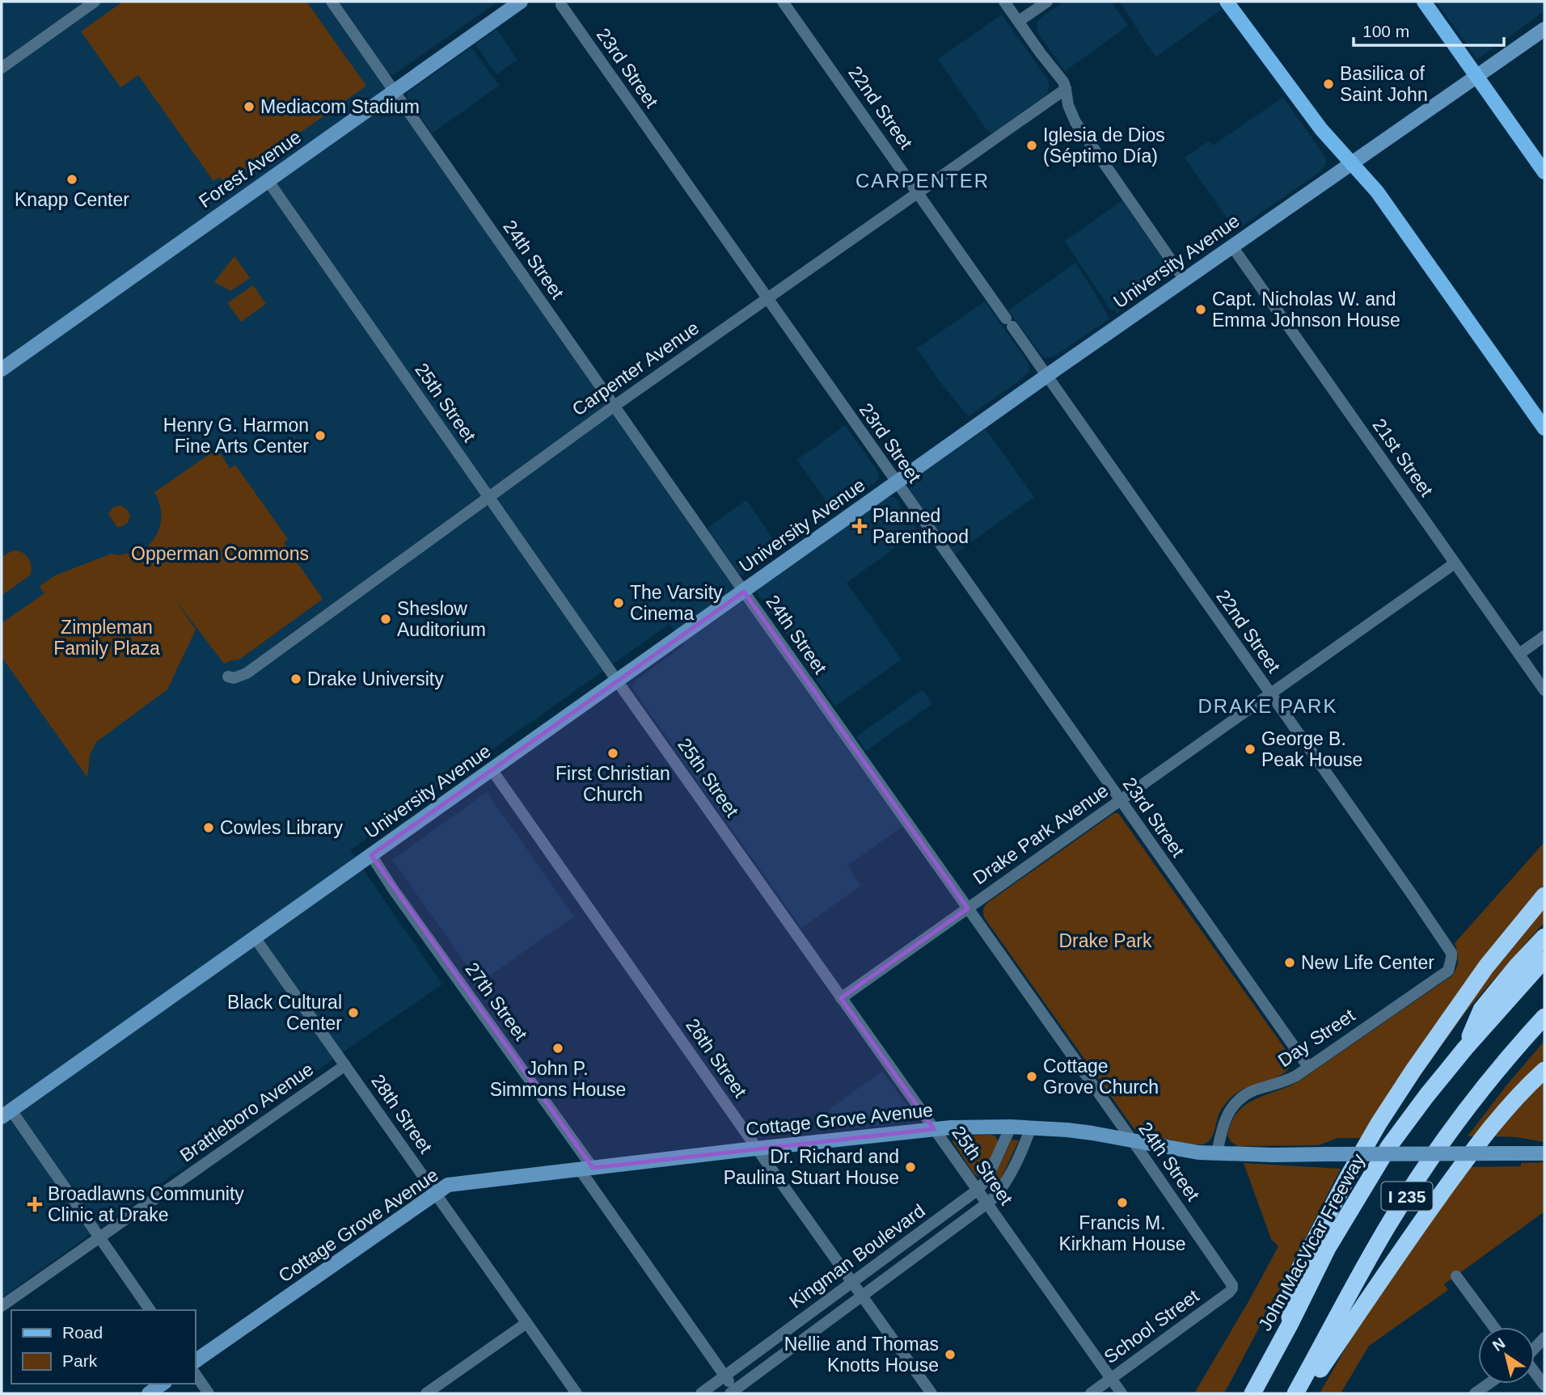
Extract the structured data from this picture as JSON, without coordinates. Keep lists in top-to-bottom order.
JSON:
{
  "streets": {
    "highway": ["I 235", "John MacVicar Freeway"],
    "main road": ["Forest Avenue", "University Avenue", "Cottage Grove Avenue"],
    "street": [
      "23rd Street",
      "22nd Street",
      "24th Street",
      "Carpenter Avenue",
      "25th Street",
      "21st Street",
      "Drake Park Avenue",
      "27th Street",
      "Day Street",
      "26th Street",
      "Brattleboro Avenue",
      "28th Street",
      "Kingman Boulevard",
      "School Street"
    ]
  },
  "crossings": [
    ["23rd Street", "University Avenue"],
    ["23rd Street", "Carpenter Avenue"],
    ["23rd Street", "Drake Park Avenue"],
    ["23rd Street", "Day Street"],
    ["22nd Street", "University Avenue"],
    ["22nd Street", "Carpenter Avenue"],
    ["22nd Street", "Drake Park Avenue"],
    ["22nd Street", "Day Street"],
    ["Forest Avenue", "24th Street"],
    ["Forest Avenue", "25th Street"],
    ["24th Street", "University Avenue"],
    ["24th Street", "Carpenter Avenue"],
    ["24th Street", "Drake Park Avenue"],
    ["24th Street", "Cottage Grove Avenue"],
    ["24th Street", "School Street"],
    ["University Avenue", "25th Street"],
    ["University Avenue", "21st Street"],
    ["University Avenue", "27th Street"],
    ["University Avenue", "26th Street"],
    ["University Avenue", "28th Street"],
    ["Carpenter Avenue", "25th Street"],
    ["25th Street", "Drake Park Avenue"],
    ["25th Street", "Cottage Grove Avenue"],
    ["25th Street", "Kingman Boulevard"],
    ["25th Street", "School Street"],
    ["21st Street", "Drake Park Avenue"],
    ["27th Street", "Cottage Grove Avenue"],
    ["27th Street", "Kingman Boulevard"],
    ["Day Street", "Cottage Grove Avenue"],
    ["26th Street", "Cottage Grove Avenue"],
    ["26th Street", "Kingman Boulevard"],
    ["Brattleboro Avenue", "28th Street"],
    ["28th Street", "Cottage Grove Avenue"],
    ["Cottage Grove Avenue", "Kingman Boulevard"]
  ],
  "districts": ["CARPENTER", "DRAKE PARK"],
  "parks": ["Opperman Commons", "Zimpleman Family Plaza", "Drake Park"],
  "places": {
    "other": [
      "Basilica of Saint John",
      "Mediacom Stadium",
      "Iglesia de Dios (Séptimo Día)",
      "Knapp Center",
      "Capt. Nicholas W. and Emma Johnson House",
      "Henry G. Harmon Fine Arts Center",
      "The Varsity Cinema",
      "Sheslow Auditorium",
      "Drake University",
      "George B. Peak House",
      "First Christian Church",
      "Cowles Library",
      "New Life Center",
      "Black Cultural Center",
      "John P. Simmons House",
      "Cottage Grove Church",
      "Dr. Richard and Paulina Stuart House",
      "Francis M. Kirkham House",
      "Nellie and Thomas Knotts House"
    ],
    "health": ["Planned Parenthood", "Broadlawns Community Clinic at Drake"]
  },
  "legend": ["Road", "Park"],
  "scale_bar": "100 m",
  "north": "top left"
}
